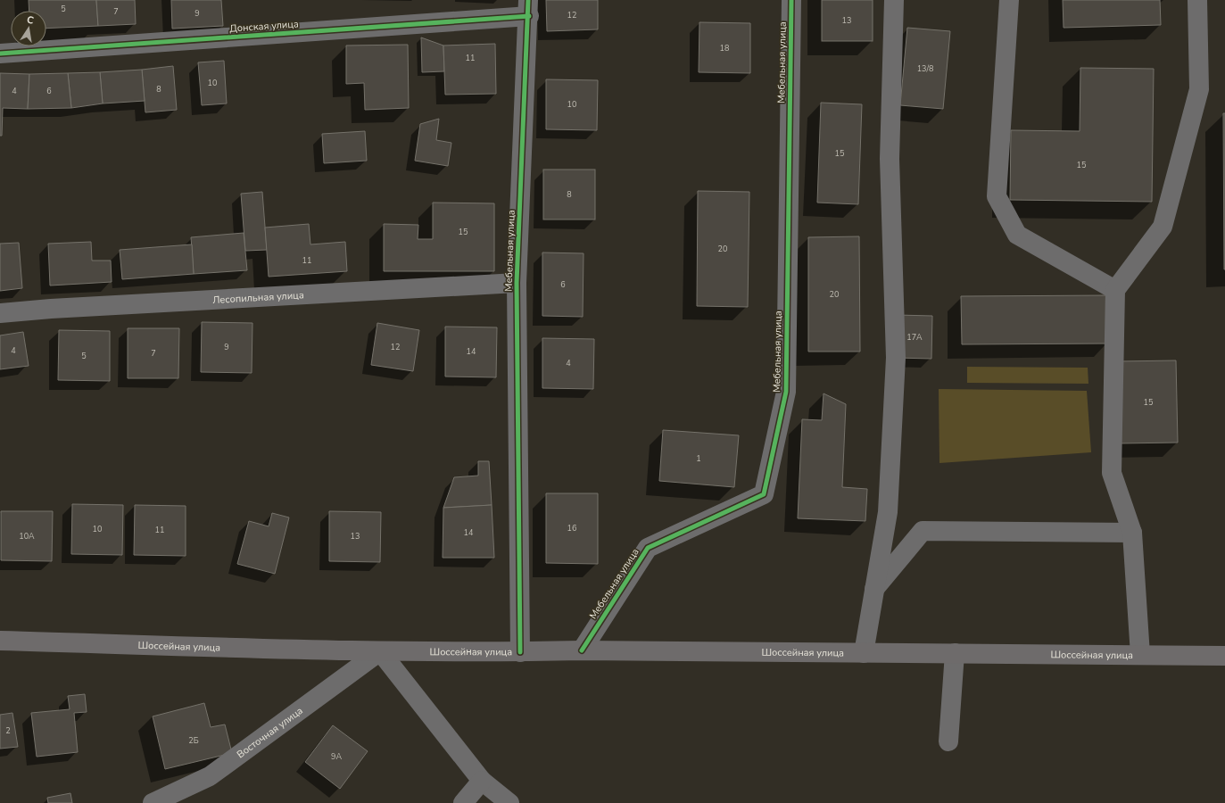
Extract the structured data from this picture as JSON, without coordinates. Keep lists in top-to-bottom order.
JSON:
{
  "streets": {
    "main road": ["Шоссейная улица"],
    "street": [
      "Донская улица",
      "Мебельная улица",
      "Лесопильная улица",
      "Восточная улица"
    ]
  },
  "crossings": [
    ["Донская улица", "Мебельная улица"],
    ["Мебельная улица", "Лесопильная улица"],
    ["Мебельная улица", "Шоссейная улица"],
    ["Шоссейная улица", "Восточная улица"]
  ],
  "house_numbers": [
    "5",
    "7",
    "9",
    "12",
    "13",
    "18",
    "11",
    "13/8",
    "10",
    "8",
    "4",
    "6",
    "10",
    "15",
    "15",
    "8",
    "15",
    "20",
    "11",
    "6",
    "20",
    "17А",
    "9",
    "12",
    "4",
    "14",
    "7",
    "5",
    "4",
    "15",
    "1",
    "16",
    "10",
    "11",
    "14",
    "10А",
    "13",
    "2",
    "2Б",
    "9А"
  ],
  "north": "top"
}
